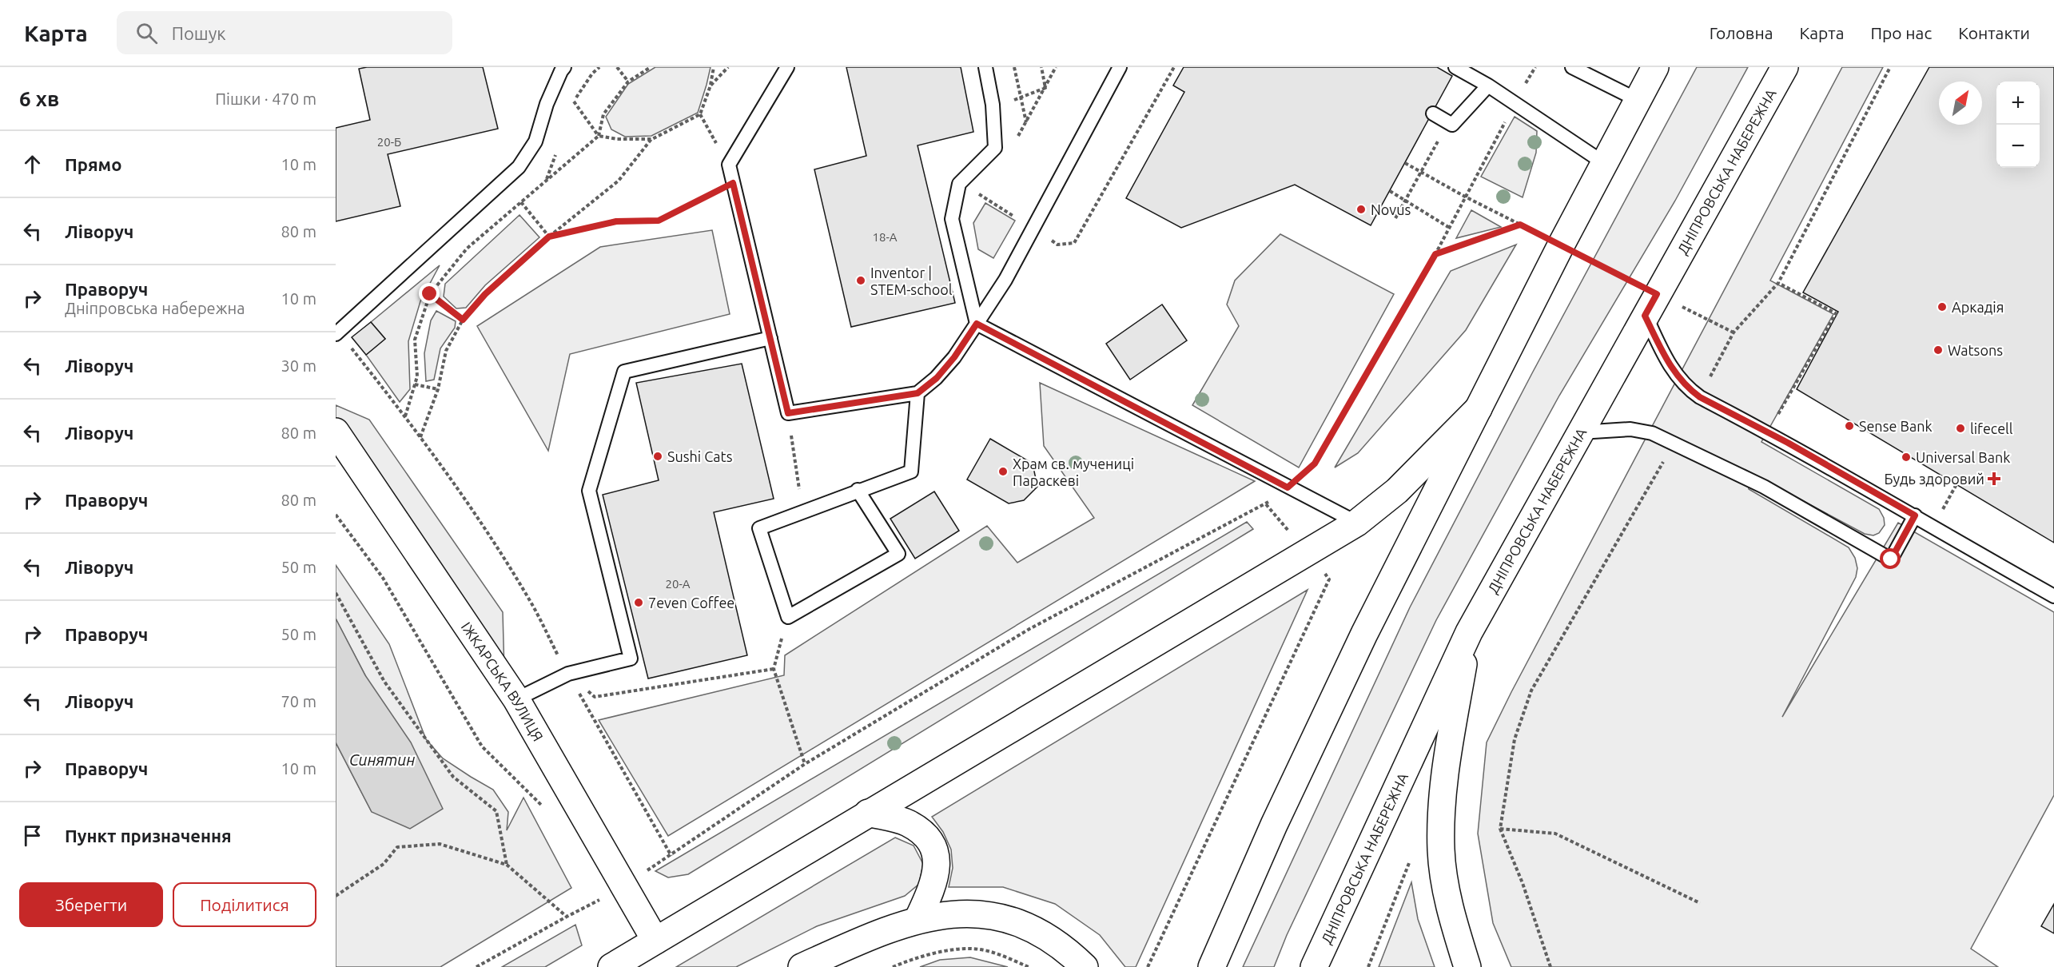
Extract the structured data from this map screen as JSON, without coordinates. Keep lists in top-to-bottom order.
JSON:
{
  "streets": {
    "main road": ["ДНІПРОВСЬКА НАБЕРЕЖНА", "ІЖКАРСЬКА ВУЛИЦЯ"]
  },
  "water": ["Синятин"],
  "places": {
    "other": [
      "Novus",
      "Inventor | STEM-school",
      "Аркадія",
      "Watsons",
      "Sense Bank",
      "lifecell",
      "Sushi Cats",
      "Universal Bank",
      "Храм св. мучениці Параскеві",
      "7even Coffee"
    ],
    "health": ["Будь здоровий"]
  },
  "house_numbers": ["20-Б", "18-А", "20-А"],
  "north": "top right",
  "page": {
    "header": "Карта",
    "search": "Пошук",
    "nav": [
      "Головна",
      "Карта",
      "Про нас",
      "Контакти"
    ],
    "heading": ["6 хв", "Пішки · 470 m"],
    "map_buttons": ["+", "−"],
    "list": [
      ["Прямо", "10 m"],
      ["Ліворуч", "80 m"],
      ["Праворуч", "Дніпровська набережна", "10 m"],
      ["Ліворуч", "30 m"],
      ["Ліворуч", "80 m"],
      ["Праворуч", "80 m"],
      ["Ліворуч", "50 m"],
      ["Праворуч", "50 m"],
      ["Ліворуч", "70 m"],
      ["Праворуч", "10 m"],
      "Пункт призначення"
    ],
    "buttons": ["Зберегти", "Поділитися"]
  }
}
